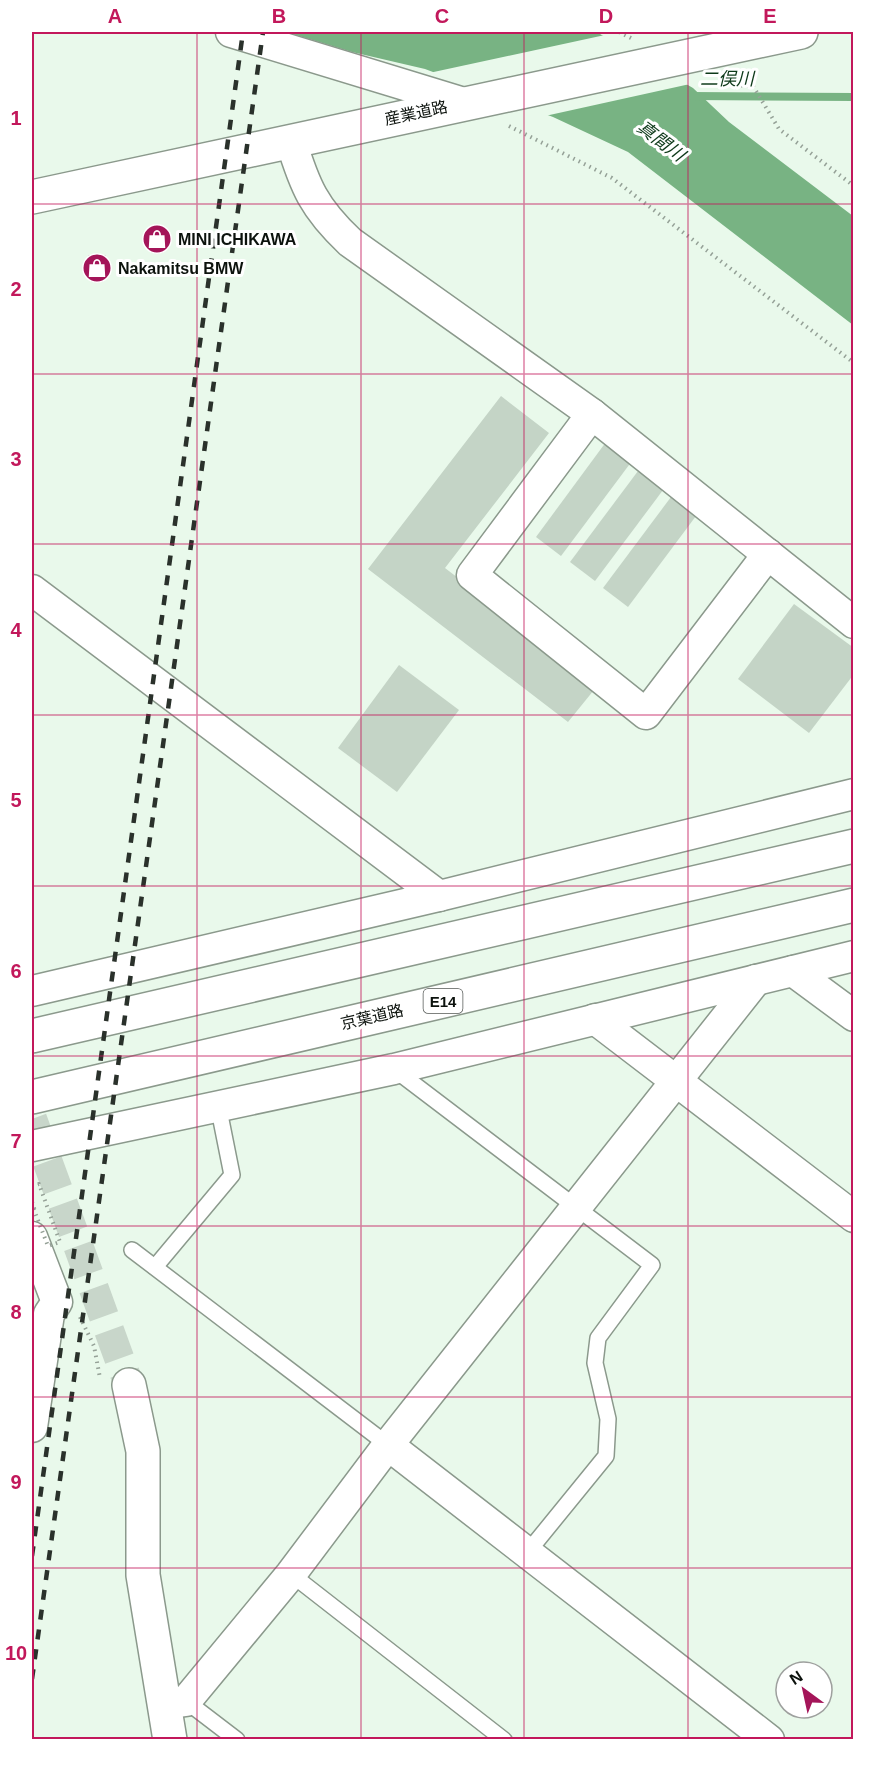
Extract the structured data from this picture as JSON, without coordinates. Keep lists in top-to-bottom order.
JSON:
{
  "streets": {
    "main road": ["産業道路", "E14", "京葉道路"]
  },
  "water": ["二俣川", "真間川"],
  "places": {
    "shop": ["MINI ICHIKAWA", "Nakamitsu BMW"]
  },
  "north": "top left",
  "grid": {
    "columns": [
      "A",
      "B",
      "C",
      "D",
      "E"
    ],
    "rows": [
      "1",
      "2",
      "3",
      "4",
      "5",
      "6",
      "7",
      "8",
      "9",
      "10"
    ]
  }
}
